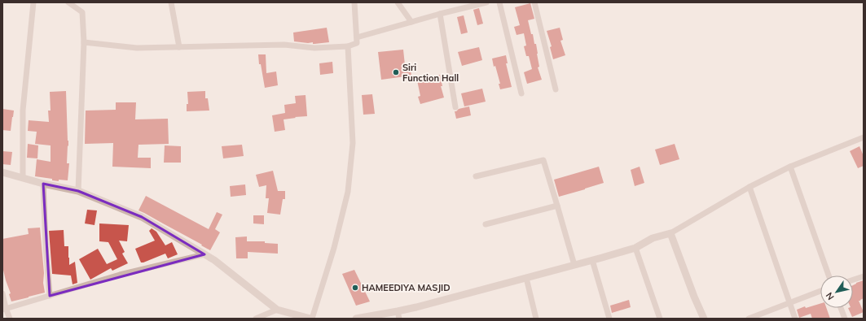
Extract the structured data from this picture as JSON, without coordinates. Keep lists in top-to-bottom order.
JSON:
{
  "places": ["Siri Function Hall", "HAMEEDIYA MASJID"],
  "north": "bottom left"
}
